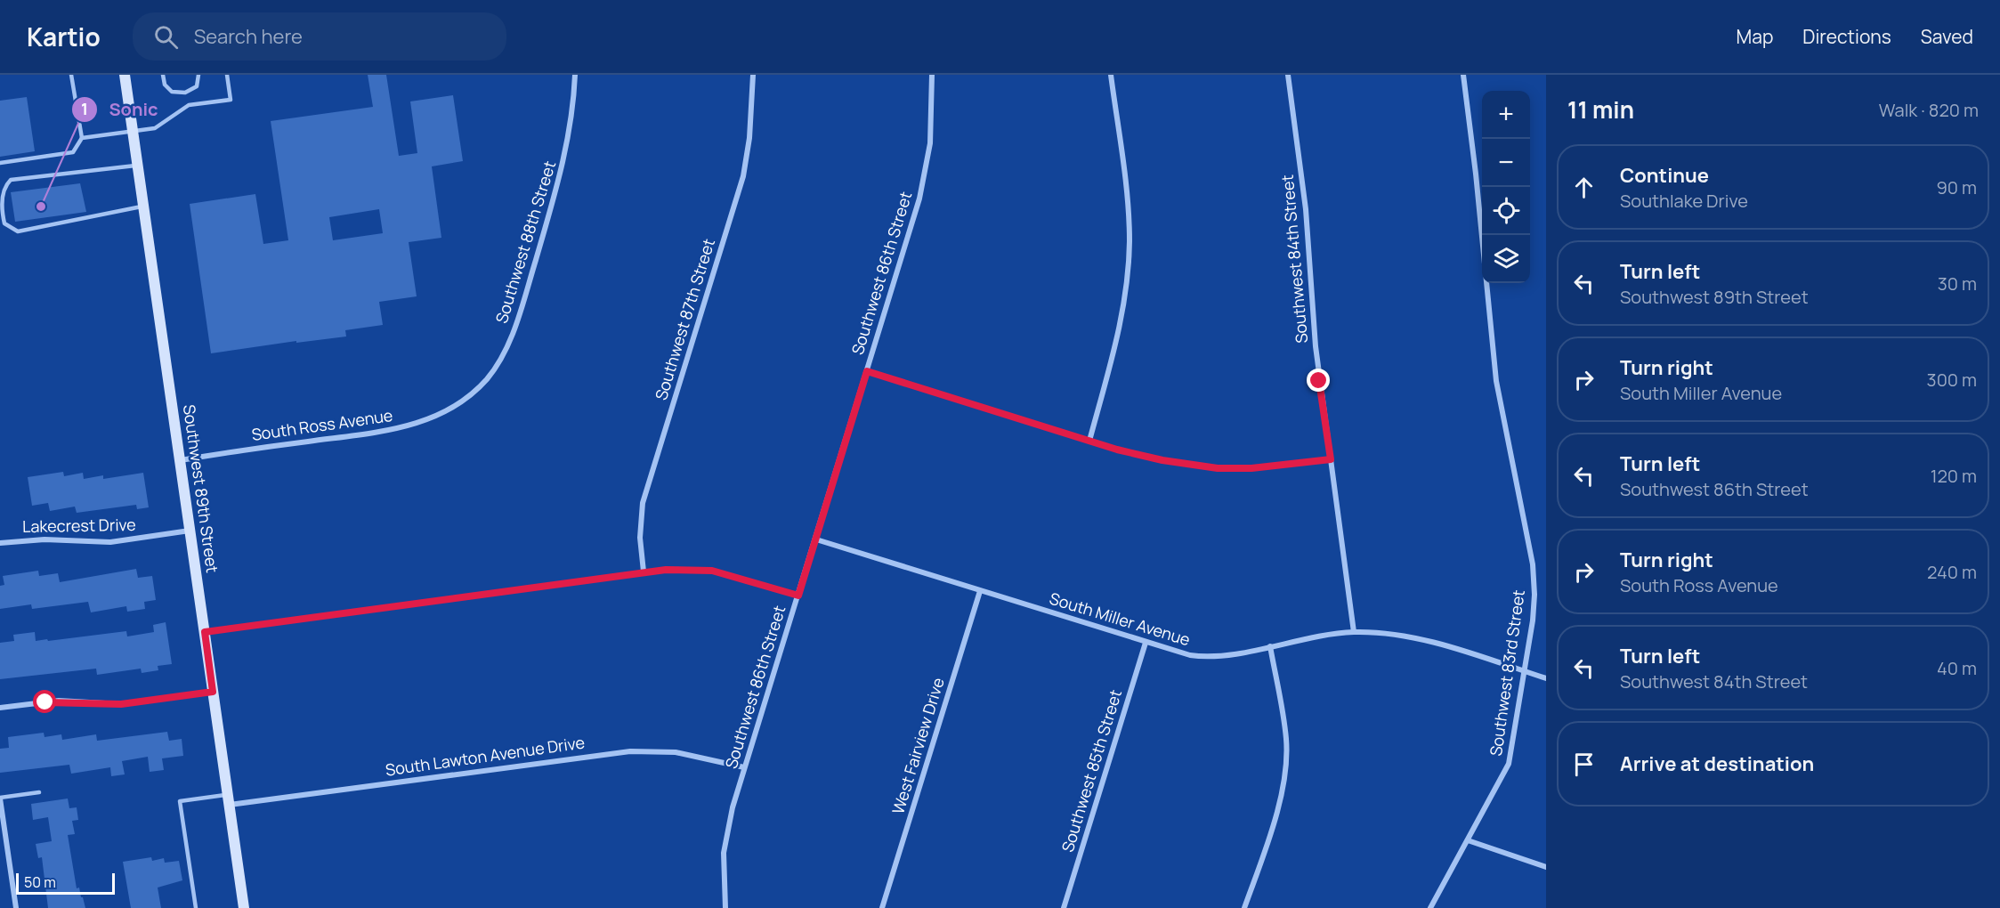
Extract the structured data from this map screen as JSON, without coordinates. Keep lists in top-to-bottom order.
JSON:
{
  "streets": {
    "main road": ["Southwest 89th Street"],
    "street": [
      "Southwest 88th Street",
      "Southwest 84th Street",
      "Southwest 86th Street",
      "Southwest 87th Street",
      "South Ross Avenue",
      "Lakecrest Drive",
      "South Miller Avenue",
      "Southwest 83rd Street",
      "West Fairview Drive",
      "South Lawton Avenue Drive",
      "Southwest 85th Street"
    ]
  },
  "crossings": [
    ["Southwest 88th Street", "South Ross Avenue"],
    ["Southwest 84th Street", "South Miller Avenue"],
    ["Southwest 86th Street", "South Miller Avenue"],
    ["Southwest 86th Street", "South Lawton Avenue Drive"],
    ["South Ross Avenue", "Southwest 89th Street"],
    ["Southwest 89th Street", "Lakecrest Drive"],
    ["Southwest 89th Street", "South Lawton Avenue Drive"],
    ["South Miller Avenue", "Southwest 83rd Street"],
    ["South Miller Avenue", "West Fairview Drive"],
    ["South Miller Avenue", "Southwest 85th Street"]
  ],
  "places": ["Sonic"],
  "scale_bar": "50 m",
  "page": {
    "header": "Kartio",
    "search": "Search here",
    "nav": ["Map", "Directions", "Saved"],
    "heading": ["11 min", "Walk · 820 m"],
    "map_buttons": ["+", "−"],
    "list": [
      ["Continue", "Southlake Drive", "90 m"],
      ["Turn left", "Southwest 89th Street", "30 m"],
      ["Turn right", "South Miller Avenue", "300 m"],
      ["Turn left", "Southwest 86th Street", "120 m"],
      ["Turn right", "South Ross Avenue", "240 m"],
      ["Turn left", "Southwest 84th Street", "40 m"],
      "Arrive at destination"
    ],
    "scale": "50 m"
  }
}
